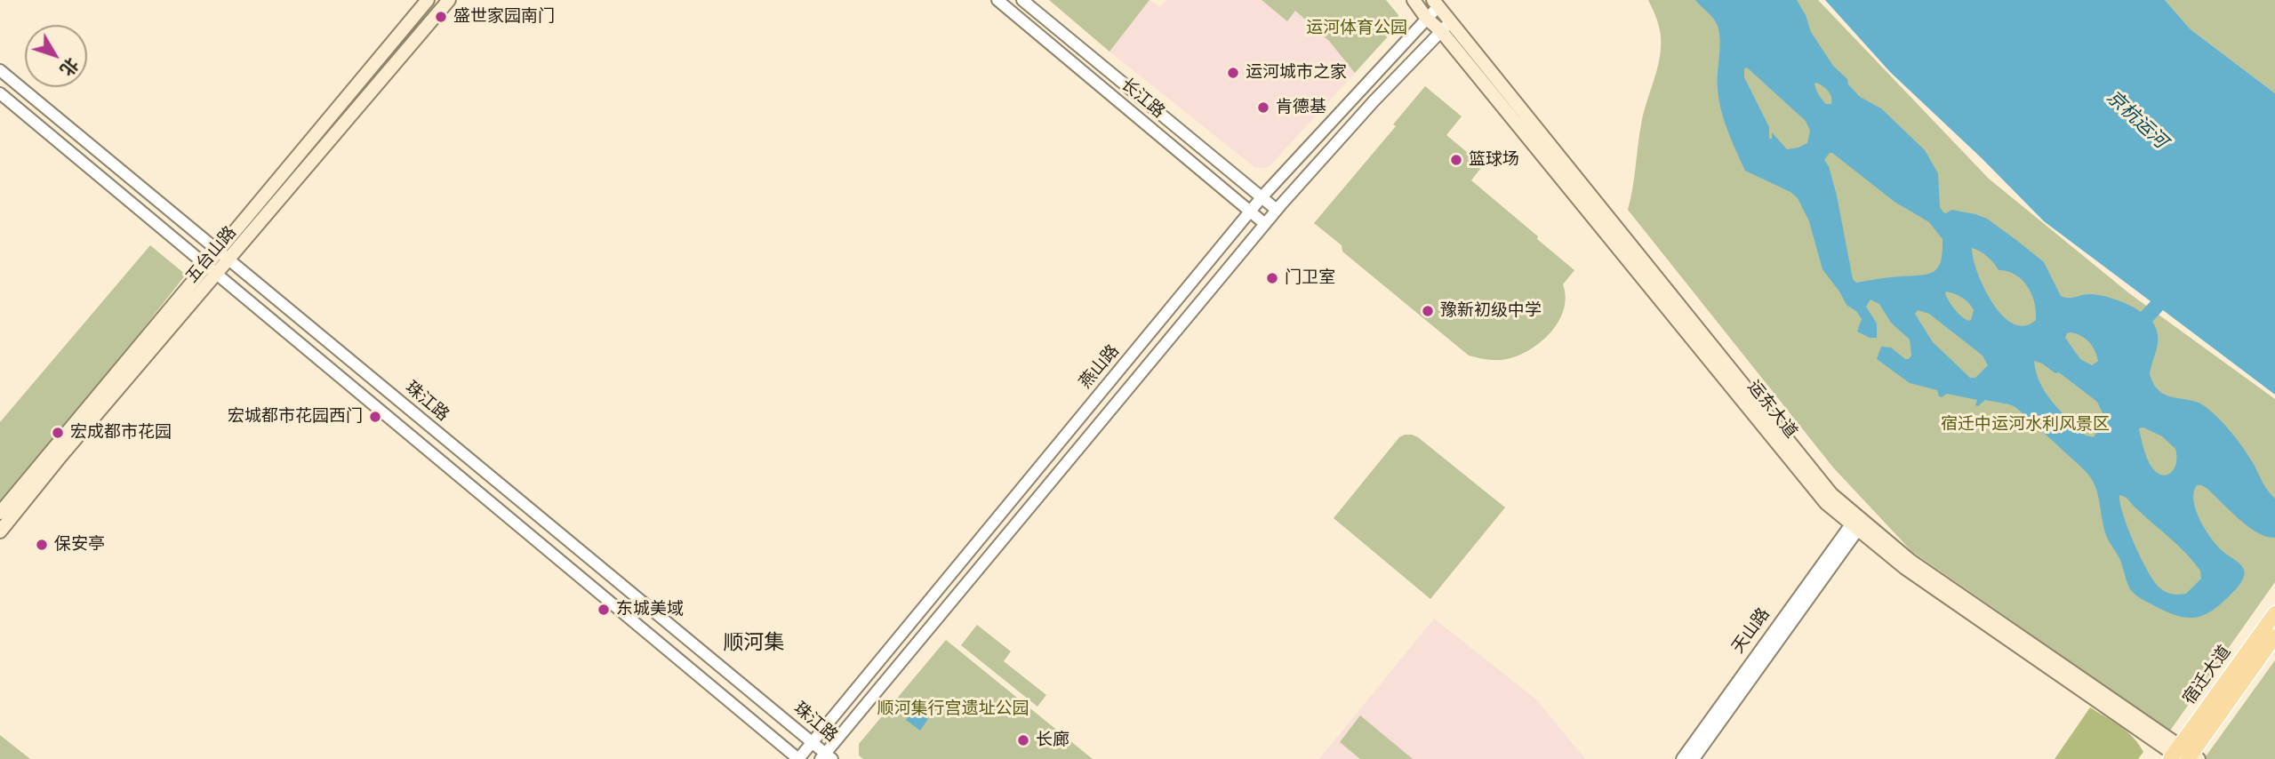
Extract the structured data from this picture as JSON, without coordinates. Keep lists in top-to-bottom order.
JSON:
{
  "streets": {
    "main road": ["五台山路", "运东大道", "宿迁大道"],
    "street": [
      "长江路",
      "燕山路",
      "珠江路",
      "天山路"
    ]
  },
  "crossings": [
    ["长江路", "燕山路"],
    ["五台山路", "珠江路"],
    ["燕山路", "珠江路"],
    ["燕山路", "运东大道"],
    ["运东大道", "天山路"],
    ["运东大道", "宿迁大道"]
  ],
  "districts": ["顺河集"],
  "water": ["京杭运河"],
  "parks": ["运河体育公园", "宿迁中运河水利风景区", "顺河集行宫遗址公园"],
  "places": [
    "盛世家园南门",
    "运河城市之家",
    "肯德基",
    "篮球场",
    "门卫室",
    "豫新初级中学",
    "宏城都市花园西门",
    "宏成都市花园",
    "保安亭",
    "东城美域",
    "长廊"
  ],
  "north": "bottom right"
}
